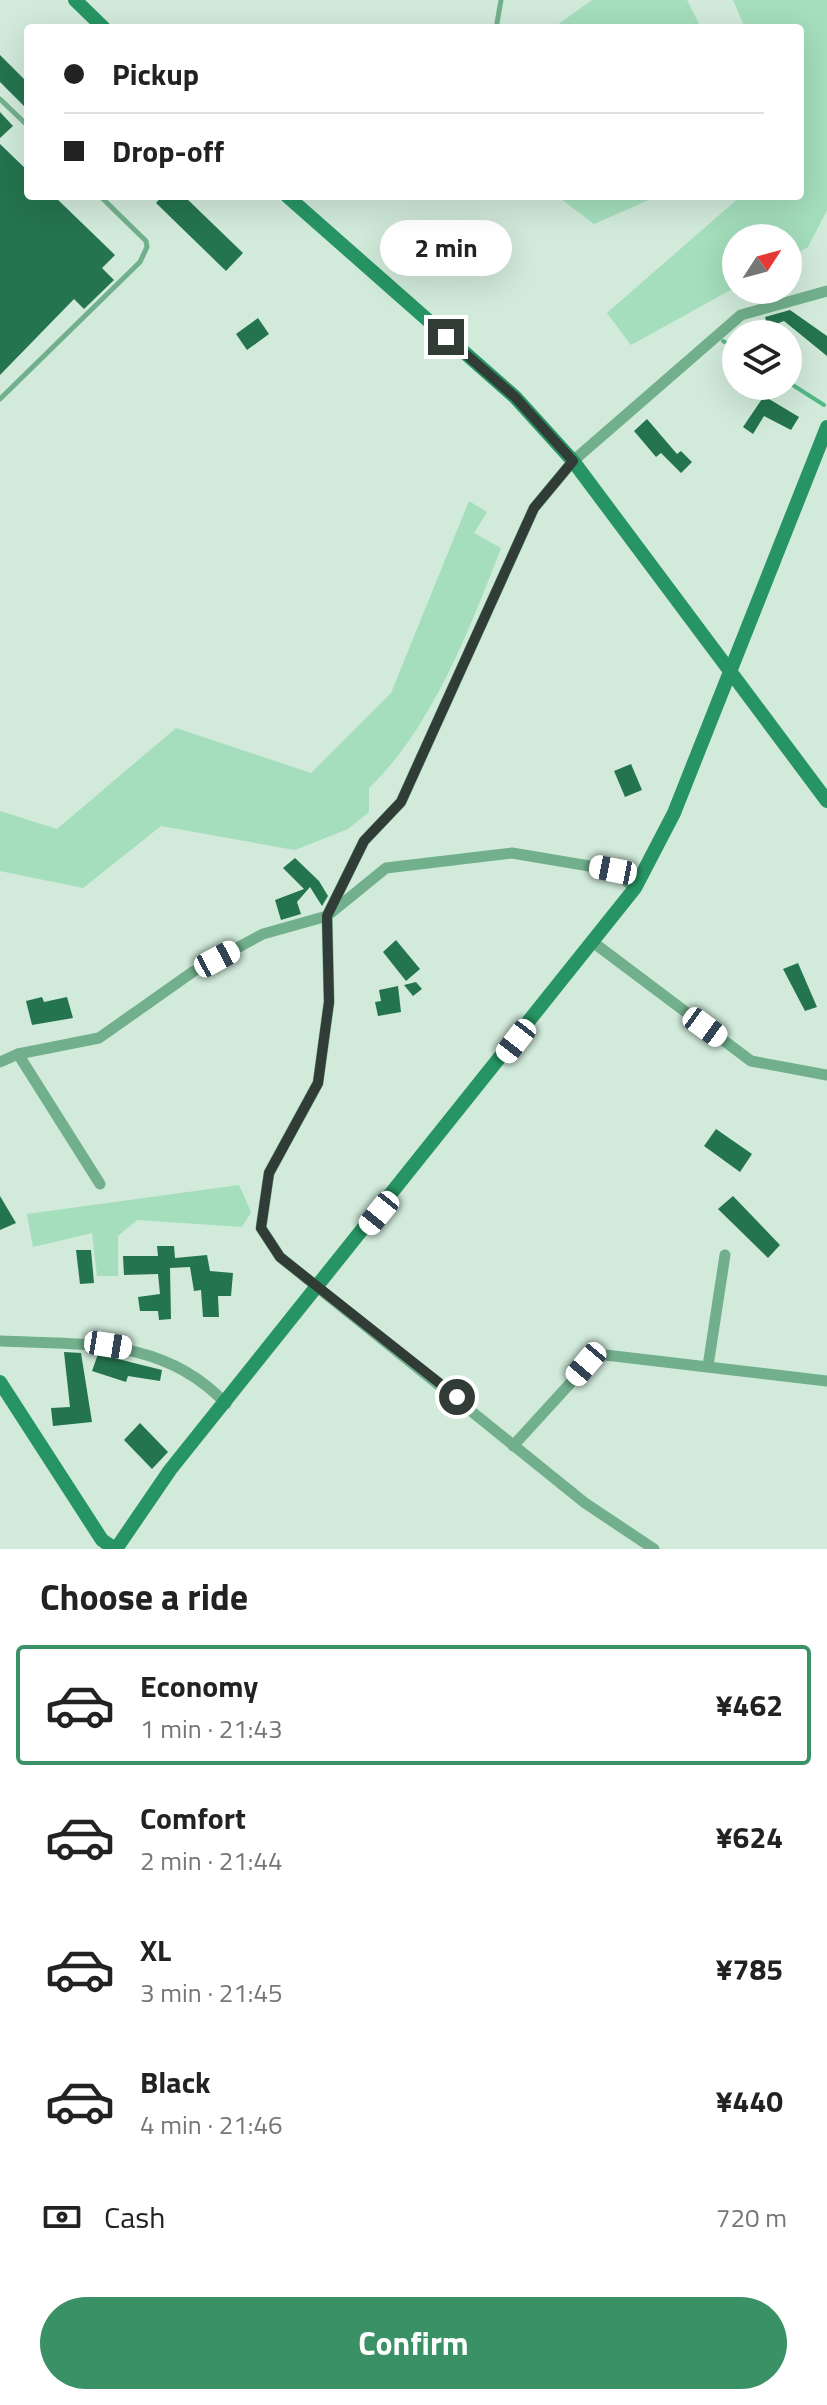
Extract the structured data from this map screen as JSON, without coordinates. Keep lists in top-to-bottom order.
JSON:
{
  "north": "top right",
  "page": {
    "banner": ["Pickup", "Drop-off"],
    "bubble": "2 min",
    "heading": "Choose a ride",
    "list": [
      {
        "name": "Economy",
        "note": "1 min · 21:43",
        "value": "¥462"
      },
      {
        "name": "Comfort",
        "note": "2 min · 21:44",
        "value": "¥624"
      },
      {
        "name": "XL",
        "note": "3 min · 21:45",
        "value": "¥785"
      },
      {
        "name": "Black",
        "note": "4 min · 21:46",
        "value": "¥440"
      }
    ],
    "pay": ["Cash", "720 m"],
    "buttons": "Confirm"
  }
}
